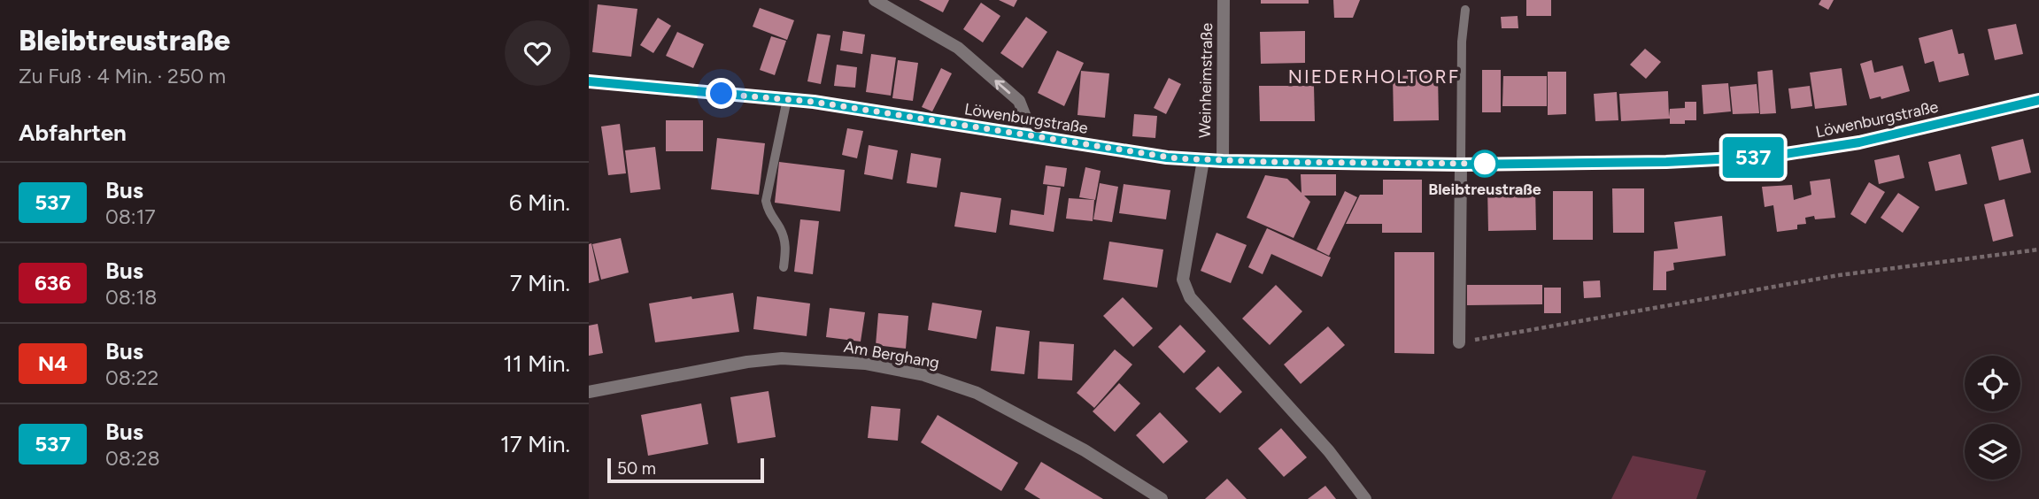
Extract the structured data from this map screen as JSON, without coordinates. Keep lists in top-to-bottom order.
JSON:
{
  "streets": {
    "street": ["Weinheimstraße", "Löwenburgstraße", "Am Berghang"]
  },
  "crossings": [
    ["Weinheimstraße", "Löwenburgstraße"]
  ],
  "districts": ["NIEDERHOLTORF"],
  "places": ["Bleibtreustraße"],
  "lines": ["bus line 537"],
  "scale_bar": "50 m",
  "page": {
    "heading": [
      ["Bleibtreustraße", "Zu Fuß · 4 Min. · 250 m"],
      "Abfahrten"
    ],
    "on_map": "537",
    "list": [
      {
        "mark": "537",
        "name": "Bus",
        "note": "08:17",
        "value": "6 Min."
      },
      {
        "mark": "636",
        "name": "Bus",
        "note": "08:18",
        "value": "7 Min."
      },
      {
        "mark": "N4",
        "name": "Bus",
        "note": "08:22",
        "value": "11 Min."
      },
      {
        "mark": "537",
        "name": "Bus",
        "note": "08:28",
        "value": "17 Min."
      }
    ],
    "scale": "50 m"
  }
}
